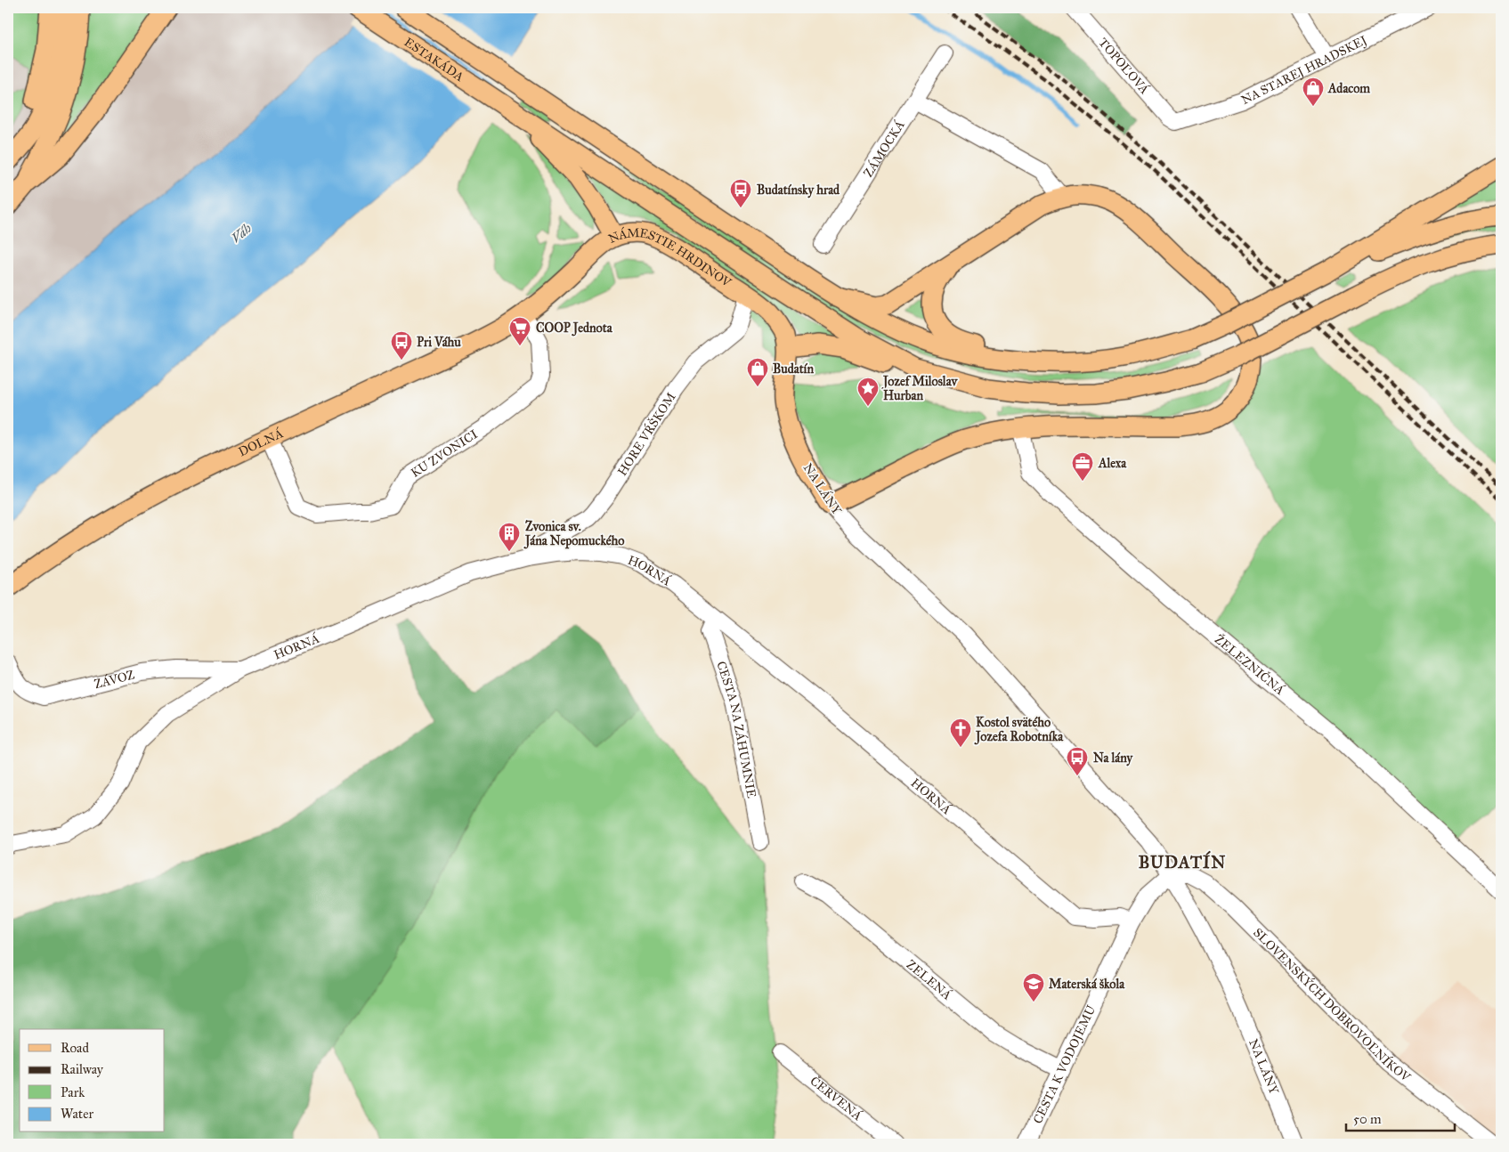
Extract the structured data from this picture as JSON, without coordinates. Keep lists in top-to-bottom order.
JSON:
{
  "streets": {
    "main road": [
      "ESTAKÁDA",
      "NÁMESTIE HRDINOV",
      "DOLNÁ",
      "NA LÁNY"
    ],
    "street": [
      "TOPOĽOVÁ",
      "NA STAREJ HRADSKEJ",
      "ZÁMOCKÁ",
      "HORE VŔŠKOM",
      "KU ZVONICI",
      "HORNÁ",
      "ŽELEZNIČNÁ",
      "ZÁVOZ",
      "CESTA NA ZÁHUMNIE",
      "ZELENÁ",
      "SLOVENSKÝCH DOBROVOĽNÍKOV",
      "CESTA K VODOJEMU",
      "ČERVENÁ"
    ]
  },
  "crossings": [
    ["TOPOĽOVÁ", "NA STAREJ HRADSKEJ"],
    ["NÁMESTIE HRDINOV", "HORE VŔŠKOM"],
    ["NÁMESTIE HRDINOV", "DOLNÁ"],
    ["NÁMESTIE HRDINOV", "KU ZVONICI"],
    ["NÁMESTIE HRDINOV", "NA LÁNY"],
    ["HORE VŔŠKOM", "HORNÁ"],
    ["DOLNÁ", "KU ZVONICI"],
    ["NA LÁNY", "SLOVENSKÝCH DOBROVOĽNÍKOV"],
    ["NA LÁNY", "CESTA K VODOJEMU"],
    ["HORNÁ", "ZÁVOZ"],
    ["HORNÁ", "CESTA NA ZÁHUMNIE"],
    ["HORNÁ", "CESTA K VODOJEMU"],
    ["ZELENÁ", "CESTA K VODOJEMU"],
    ["SLOVENSKÝCH DOBROVOĽNÍKOV", "CESTA K VODOJEMU"]
  ],
  "districts": ["BUDATÍN"],
  "water": ["Váh"],
  "places": {
    "shop": ["Adacom", "Budatín"],
    "bus stop": ["Budatínsky hrad", "Pri Váhu", "Na lány"],
    "supermarket": ["COOP Jednota"],
    "place": ["Jozef Miloslav Hurban"],
    "office": ["Alexa"],
    "building": ["Zvonica sv. Jána Nepomuckého"],
    "church": ["Kostol svätého Jozefa Robotníka"],
    "school or university": ["Materská škola"]
  },
  "legend": [
    "Road",
    "Railway",
    "Park",
    "Water"
  ],
  "scale_bar": "50 m"
}
